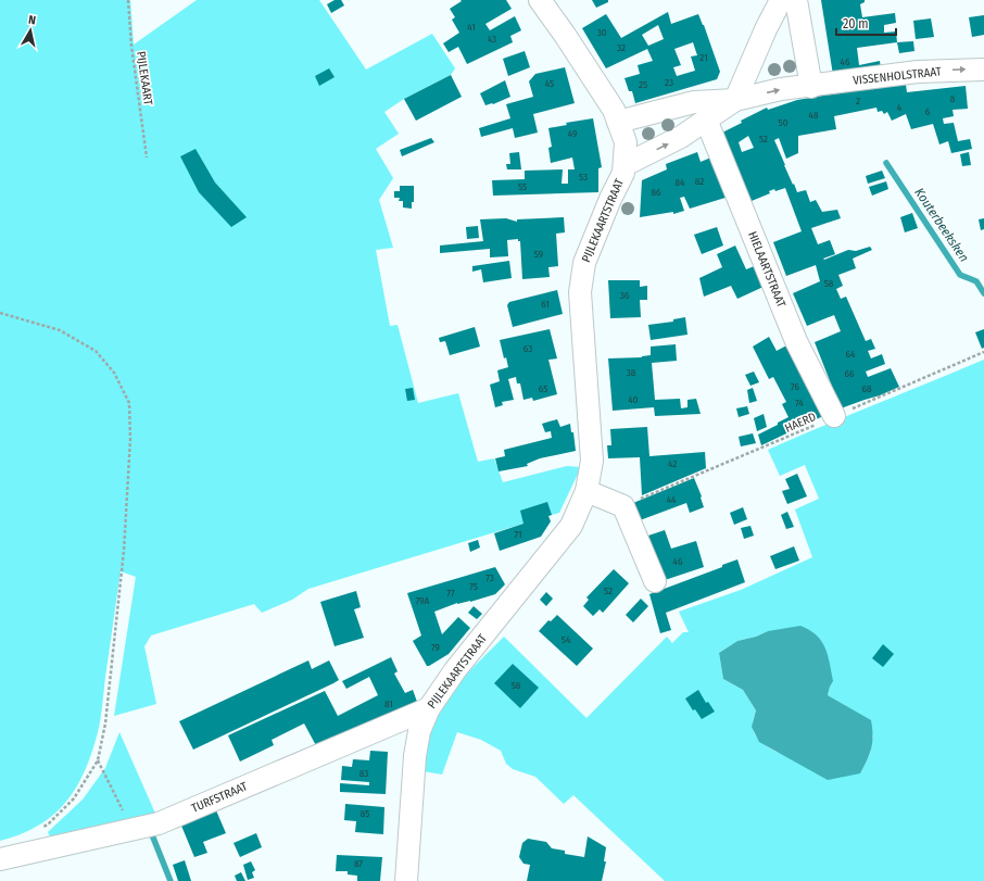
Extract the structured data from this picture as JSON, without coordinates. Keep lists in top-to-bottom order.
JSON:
{
  "streets": {
    "street": [
      "VISSENHOLSTRAAT",
      "PIJLEKAARTSTRAAT",
      "HIELAARTSTRAAT",
      "TURFSTRAAT"
    ],
    "path": ["PIJLEKAART", "HAERD"]
  },
  "crossings": [
    ["PIJLEKAARTSTRAAT", "TURFSTRAAT"],
    ["HIELAARTSTRAAT", "HAERD"]
  ],
  "one_way": ["VISSENHOLSTRAAT"],
  "water": ["Kouterbeeksken"],
  "house_numbers": [
    "41",
    "30",
    "43",
    "32",
    "21",
    "46",
    "23",
    "45",
    "25",
    "8",
    "2",
    "4",
    "6",
    "48",
    "50",
    "49",
    "52",
    "53",
    "82",
    "84",
    "55",
    "86",
    "59",
    "58",
    "36",
    "61",
    "63",
    "64",
    "38",
    "66",
    "76",
    "65",
    "68",
    "40",
    "74",
    "42",
    "44",
    "71",
    "46",
    "73",
    "75",
    "52",
    "77",
    "79A",
    "54",
    "79",
    "58",
    "81",
    "83",
    "85",
    "87"
  ],
  "scale_bar": "20 m",
  "north": "top"
}
